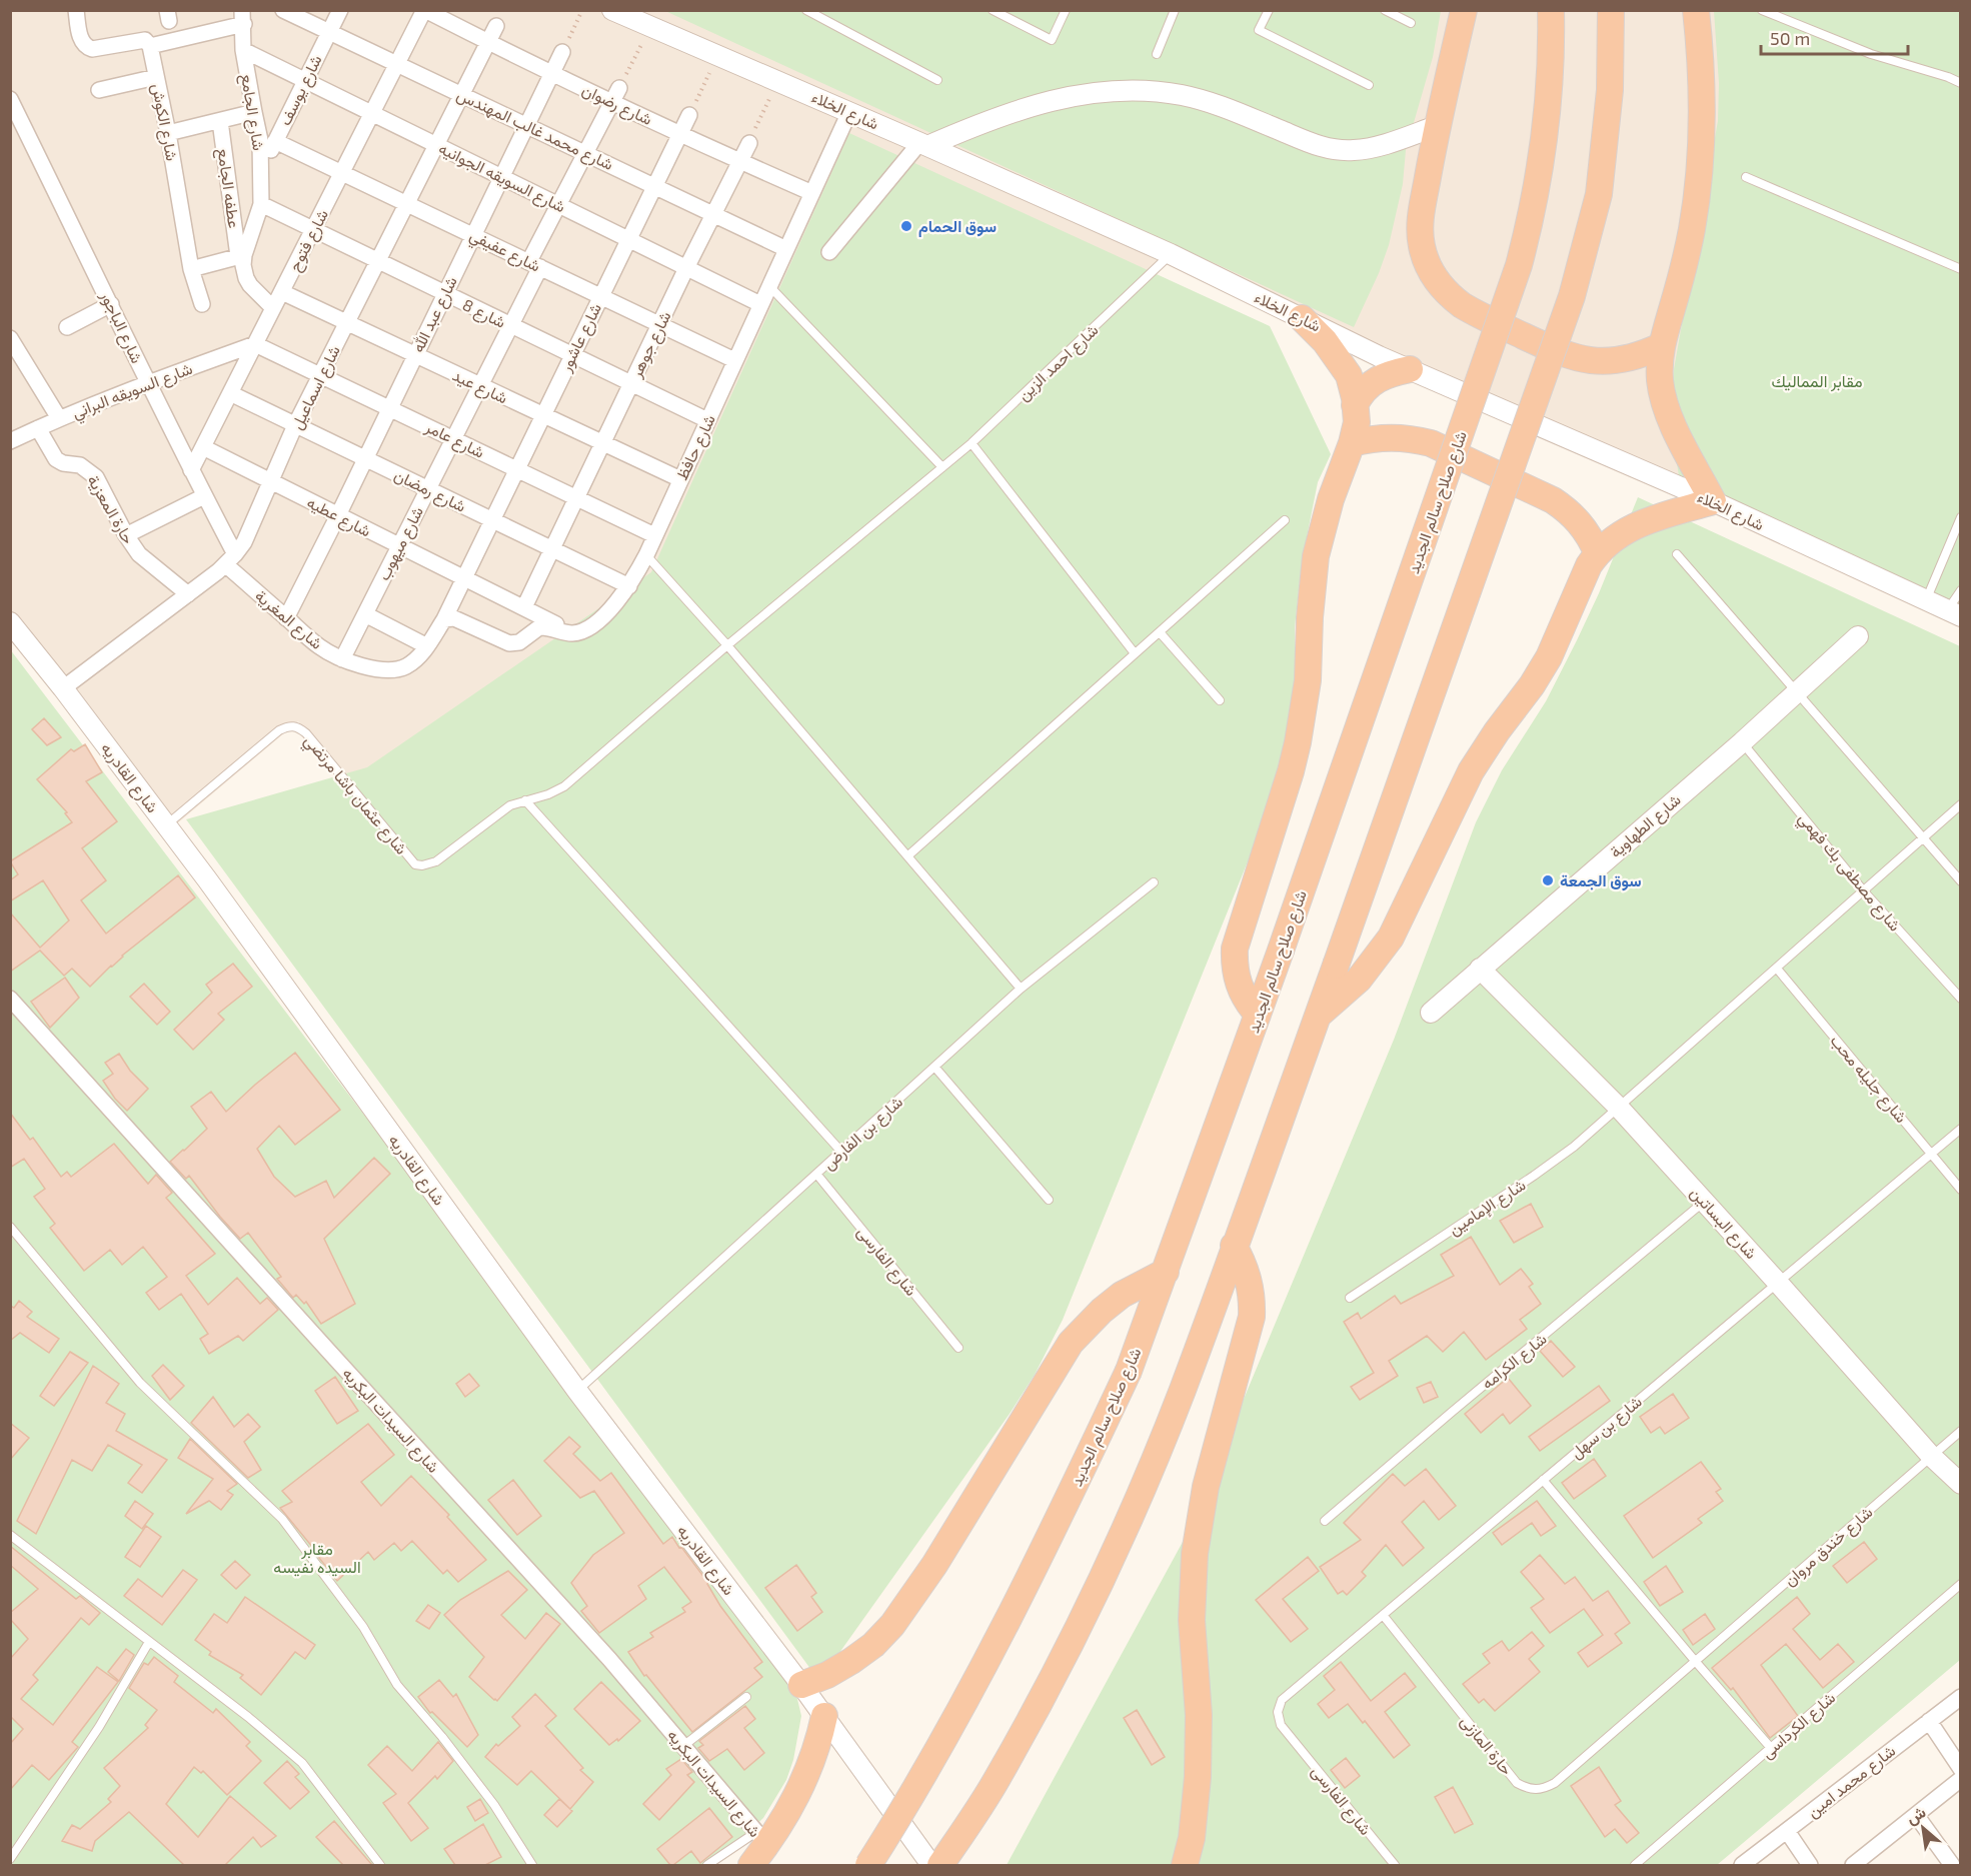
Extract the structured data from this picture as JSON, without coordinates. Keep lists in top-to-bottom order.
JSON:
{
  "streets": {
    "highway": ["شارع صلاح سالم الجديد"],
    "street": [
      "شارع يوسف",
      "شارع رضوان",
      "شارع الخلاء",
      "شارع الجامع",
      "شارع الكوش",
      "شارع محمد غالب المهندس",
      "شارع السويقه الجوانيه",
      "عطفه الجامع",
      "شارع فتوح",
      "شارع عفيفي",
      "شارع 8",
      "شارع عبد الله",
      "شارع الباجور",
      "شارع عاشور",
      "شارع جوهر",
      "شارع عيد",
      "شارع اسماعيل",
      "شارع السويقه البراني",
      "شارع عامر",
      "شارع حافظ",
      "شارع رمضان",
      "حارة المعزية",
      "شارع عطيه",
      "شارع ميهوب",
      "شارع المغرية",
      "شارع القادريه",
      "شارع الطهاوية",
      "شارع البساتين",
      "شارع السيدات البكريه",
      "شارع محمد امين"
    ],
    "lane": [
      "شارع احمد الزين",
      "شارع عثمان باشا مرتضي",
      "شارع مصطفى بك فهمي",
      "شارع جليله محب",
      "شارع بن الفارض",
      "شارع الإمامين",
      "شارع الفارسى",
      "شارع الكرامه",
      "شارع بن سهل",
      "شارع خندق مروان",
      "شارع الكرداسى",
      "حارة المازنى"
    ]
  },
  "crossings": [
    ["شارع يوسف", "شارع الجامع"],
    ["شارع يوسف", "شارع محمد غالب المهندس"],
    ["شارع يوسف", "شارع السويقه الجوانيه"],
    ["شارع يوسف", "شارع عفيفي"],
    ["شارع رضوان", "شارع فتوح"],
    ["شارع رضوان", "شارع عبد الله"],
    ["شارع رضوان", "شارع عاشور"],
    ["شارع رضوان", "شارع جوهر"],
    ["شارع رضوان", "شارع اسماعيل"],
    ["شارع رضوان", "شارع حافظ"],
    ["شارع رضوان", "شارع ميهوب"],
    ["شارع الخلاء", "شارع احمد الزين"],
    ["شارع الخلاء", "شارع حافظ"],
    ["شارع الجامع", "شارع السويقه الجوانيه"],
    ["شارع الجامع", "عطفه الجامع"],
    ["شارع الجامع", "شارع فتوح"],
    ["شارع الجامع", "شارع 8"],
    ["شارع محمد غالب المهندس", "شارع فتوح"],
    ["شارع محمد غالب المهندس", "شارع عبد الله"],
    ["شارع محمد غالب المهندس", "شارع عاشور"],
    ["شارع محمد غالب المهندس", "شارع جوهر"],
    ["شارع محمد غالب المهندس", "شارع اسماعيل"],
    ["شارع محمد غالب المهندس", "شارع حافظ"],
    ["شارع محمد غالب المهندس", "شارع ميهوب"],
    ["شارع السويقه الجوانيه", "شارع فتوح"],
    ["شارع السويقه الجوانيه", "شارع عبد الله"],
    ["شارع السويقه الجوانيه", "شارع عاشور"],
    ["شارع السويقه الجوانيه", "شارع جوهر"],
    ["شارع السويقه الجوانيه", "شارع اسماعيل"],
    ["شارع السويقه الجوانيه", "شارع حافظ"],
    ["شارع السويقه الجوانيه", "شارع ميهوب"],
    ["شارع فتوح", "شارع عفيفي"],
    ["شارع فتوح", "شارع 8"],
    ["شارع فتوح", "شارع الباجور"],
    ["شارع فتوح", "شارع عيد"],
    ["شارع فتوح", "شارع السويقه البراني"],
    ["شارع فتوح", "شارع عامر"],
    ["شارع فتوح", "شارع رمضان"],
    ["شارع فتوح", "شارع عطيه"],
    ["شارع عفيفي", "شارع عبد الله"],
    ["شارع عفيفي", "شارع عاشور"],
    ["شارع عفيفي", "شارع جوهر"],
    ["شارع عفيفي", "شارع اسماعيل"],
    ["شارع عفيفي", "شارع حافظ"],
    ["شارع عفيفي", "شارع ميهوب"],
    ["شارع 8", "شارع عبد الله"],
    ["شارع 8", "شارع عاشور"],
    ["شارع 8", "شارع جوهر"],
    ["شارع 8", "شارع اسماعيل"],
    ["شارع 8", "شارع حافظ"],
    ["شارع 8", "شارع ميهوب"],
    ["شارع عبد الله", "شارع عيد"],
    ["شارع عبد الله", "شارع عامر"],
    ["شارع عبد الله", "شارع رمضان"],
    ["شارع عبد الله", "شارع عطيه"],
    ["شارع عبد الله", "شارع المغرية"],
    ["شارع الباجور", "شارع اسماعيل"],
    ["شارع الباجور", "شارع السويقه البراني"],
    ["شارع الباجور", "شارع المغرية"],
    ["شارع عاشور", "شارع عيد"],
    ["شارع عاشور", "شارع عامر"],
    ["شارع عاشور", "شارع رمضان"],
    ["شارع عاشور", "شارع عطيه"],
    ["شارع عاشور", "شارع المغرية"],
    ["شارع جوهر", "شارع عيد"],
    ["شارع جوهر", "شارع عامر"],
    ["شارع جوهر", "شارع رمضان"],
    ["شارع جوهر", "شارع عطيه"],
    ["شارع احمد الزين", "شارع عثمان باشا مرتضي"],
    ["شارع عيد", "شارع اسماعيل"],
    ["شارع عيد", "شارع حافظ"],
    ["شارع عيد", "شارع ميهوب"],
    ["شارع اسماعيل", "شارع عامر"],
    ["شارع اسماعيل", "شارع رمضان"],
    ["شارع اسماعيل", "حارة المعزية"],
    ["شارع اسماعيل", "شارع عطيه"],
    ["شارع اسماعيل", "شارع المغرية"],
    ["شارع اسماعيل", "شارع القادريه"],
    ["شارع السويقه البراني", "شارع عامر"],
    ["شارع السويقه البراني", "حارة المعزية"],
    ["شارع عامر", "شارع حافظ"],
    ["شارع عامر", "شارع ميهوب"],
    ["شارع حافظ", "شارع رمضان"],
    ["شارع حافظ", "شارع عطيه"],
    ["شارع رمضان", "شارع ميهوب"],
    ["شارع عطيه", "شارع ميهوب"],
    ["شارع ميهوب", "شارع المغرية"],
    ["شارع القادريه", "شارع عثمان باشا مرتضي"],
    ["شارع القادريه", "شارع بن الفارض"],
    ["شارع الطهاوية", "شارع مصطفى بك فهمي"],
    ["شارع الطهاوية", "شارع البساتين"],
    ["شارع مصطفى بك فهمي", "شارع الإمامين"],
    ["شارع جليله محب", "شارع الإمامين"],
    ["شارع جليله محب", "شارع بن سهل"],
    ["شارع بن الفارض", "شارع الفارسى"],
    ["شارع الإمامين", "شارع البساتين"],
    ["شارع البساتين", "شارع الكرامه"],
    ["شارع البساتين", "شارع بن سهل"],
    ["شارع البساتين", "شارع خندق مروان"],
    ["شارع الفارسى", "شارع بن سهل"],
    ["شارع بن سهل", "حارة المازنى"],
    ["شارع خندق مروان", "حارة المازنى"]
  ],
  "parks": ["مقابر المماليك", "مقابر السيده نفيسه"],
  "places": ["سوق الحمام", "سوق الجمعة"],
  "scale_bar": "50 m",
  "north": "top left"
}
